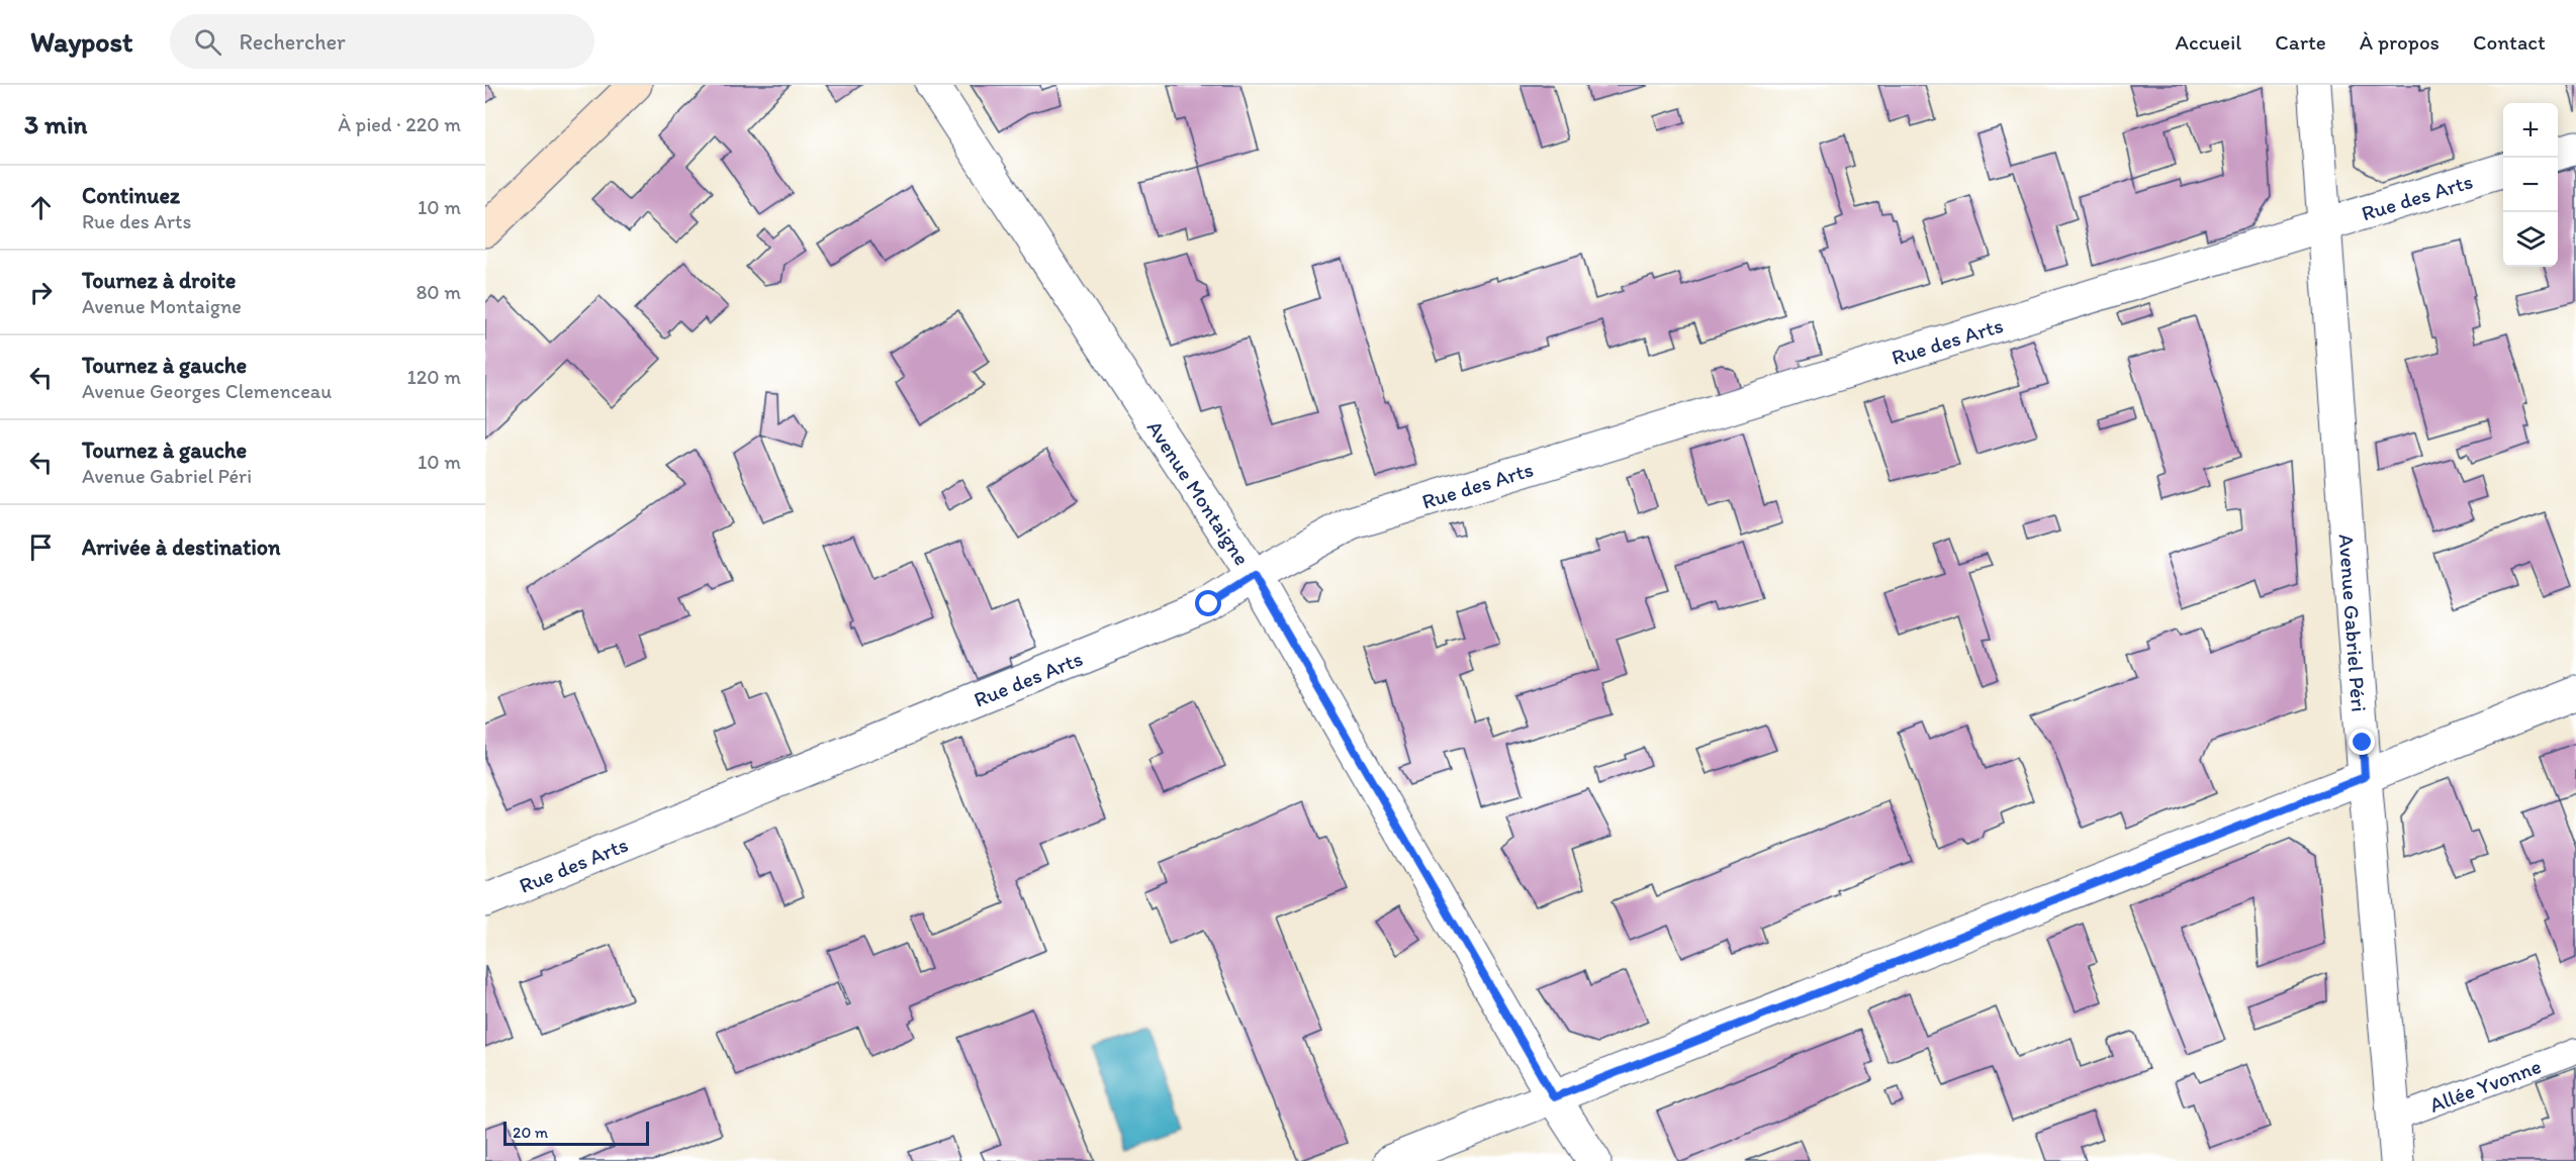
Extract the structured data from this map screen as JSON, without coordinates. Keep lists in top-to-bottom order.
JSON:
{
  "streets": {
    "street": ["Rue des Arts", "Avenue Montaigne", "Avenue Gabriel Péri"],
    "lane": ["Allée Yvonne"]
  },
  "crossings": [
    ["Rue des Arts", "Avenue Montaigne"],
    ["Rue des Arts", "Avenue Gabriel Péri"],
    ["Avenue Gabriel Péri", "Allée Yvonne"]
  ],
  "scale_bar": "20 m",
  "page": {
    "header": "Waypost",
    "search": "Rechercher",
    "nav": [
      "Accueil",
      "Carte",
      "À propos",
      "Contact"
    ],
    "heading": ["3 min", "À pied · 220 m"],
    "map_buttons": ["+", "−"],
    "list": [
      ["Continuez", "Rue des Arts", "10 m"],
      ["Tournez à droite", "Avenue Montaigne", "80 m"],
      ["Tournez à gauche", "Avenue Georges Clemenceau", "120 m"],
      ["Tournez à gauche", "Avenue Gabriel Péri", "10 m"],
      "Arrivée à destination"
    ],
    "scale": "20 m"
  }
}
